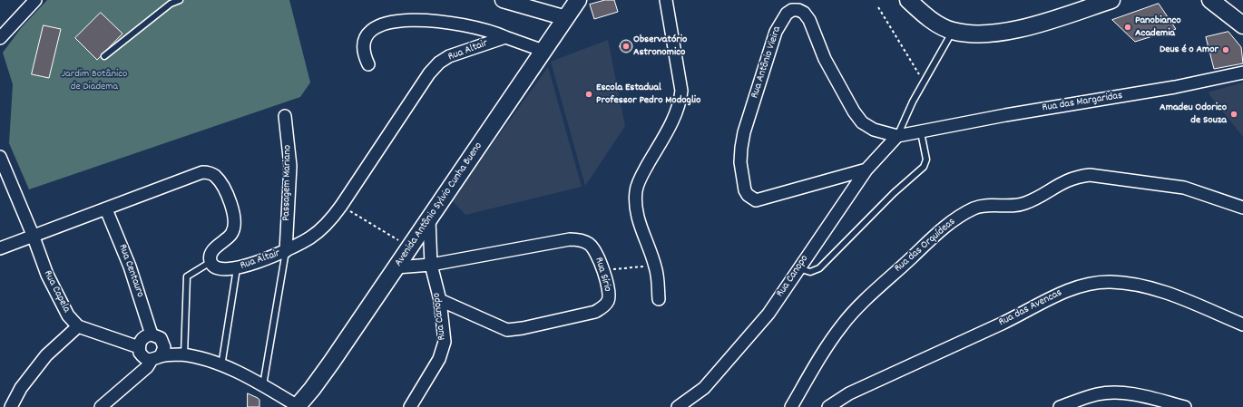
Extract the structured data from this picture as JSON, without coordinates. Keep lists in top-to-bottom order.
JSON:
{
  "streets": {
    "main road": ["Avenida Antônio Sylvio Cunha Bueno"],
    "street": [
      "Rua Altair",
      "Rua Antônio Vieira",
      "Rua das Margaridas",
      "Passagem Mariano",
      "Rua das Orquídeas",
      "Rua Centauro",
      "Rua Sírio",
      "Rua Canopo",
      "Rua Capela",
      "Rua das Avencas"
    ]
  },
  "crossings": [
    ["Rua Altair", "Passagem Mariano"],
    ["Rua Antônio Vieira", "Rua das Margaridas"],
    ["Rua Antônio Vieira", "Rua Canopo"],
    ["Rua das Margaridas", "Rua Canopo"],
    ["Avenida Antônio Sylvio Cunha Bueno", "Rua Sírio"],
    ["Avenida Antônio Sylvio Cunha Bueno", "Rua Canopo"],
    ["Rua Sírio", "Rua Canopo"]
  ],
  "parks": ["Jardim Botânico de Diadema"],
  "places": [
    "Panobianco Academia",
    "Observatório Astronomico",
    "Deus é o Amor",
    "Escola Estadual Professor Pedro Modoglio",
    "Amadeu Odorico de Souza"
  ]
}
